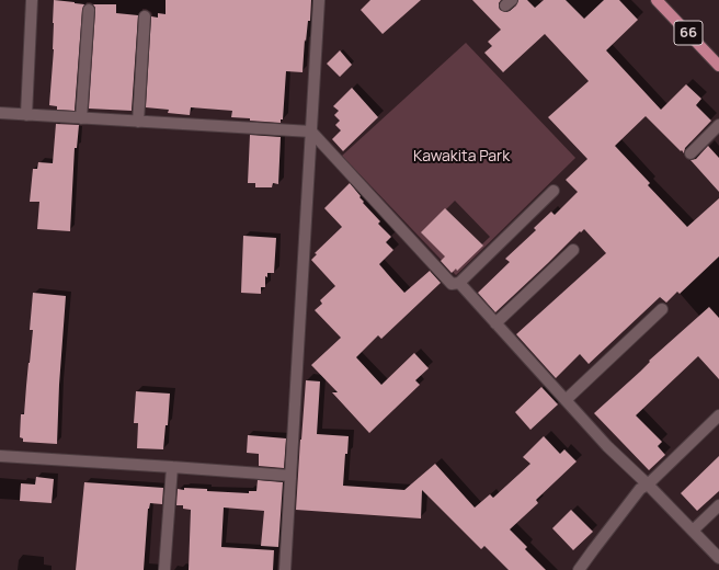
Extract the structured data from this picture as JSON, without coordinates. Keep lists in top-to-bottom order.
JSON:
{
  "streets": {
    "main road": ["66"]
  },
  "parks": ["Kawakita Park"]
}
